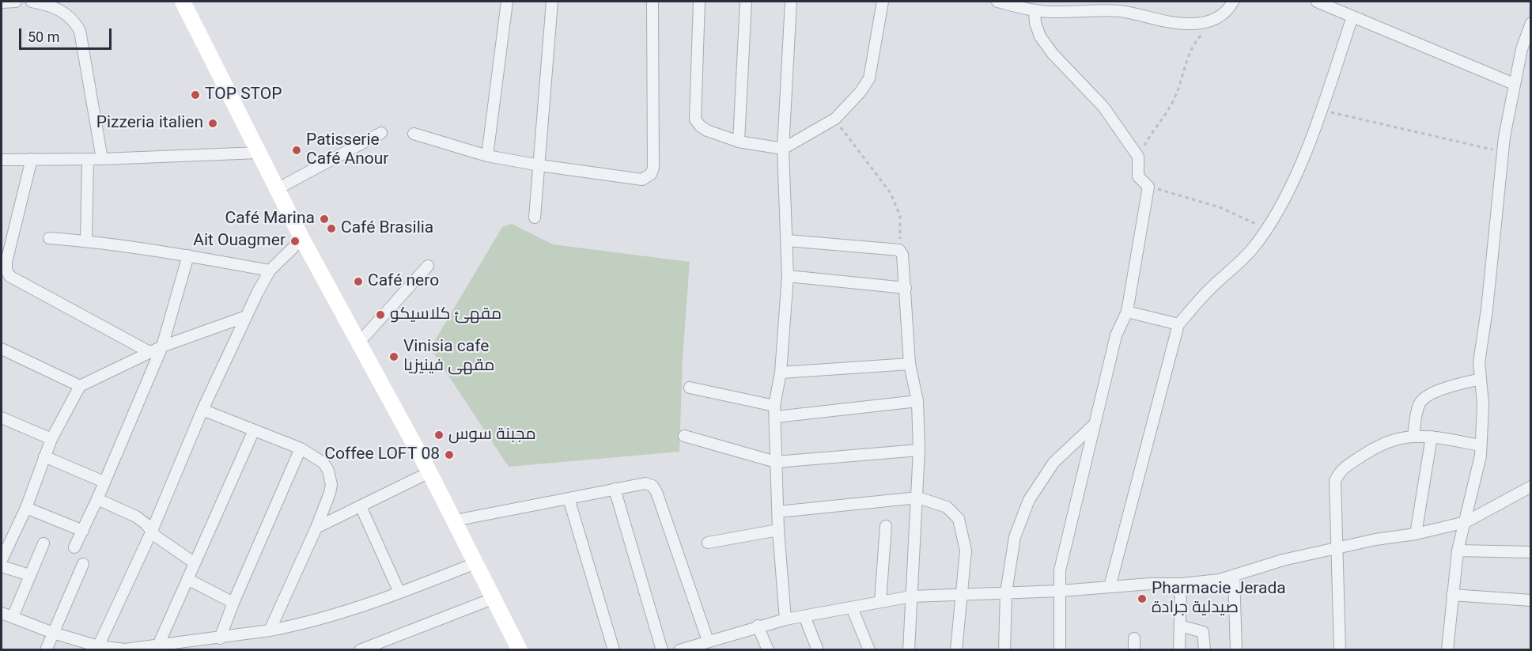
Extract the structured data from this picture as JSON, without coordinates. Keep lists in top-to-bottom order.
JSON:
{
  "places": [
    "TOP STOP",
    "Pizzeria italien",
    "Patisserie Café Anour",
    "Café Marina",
    "Café Brasilia",
    "Ait Ouagmer",
    "Café nero",
    "مقهئ كلاسيكو",
    "Vinisia cafe مقهى فينيزيا",
    "مجبنة سوس",
    "Coffee LOFT 08",
    "Pharmacie Jerada صيدلية جرادة"
  ],
  "scale_bar": "50 m"
}
